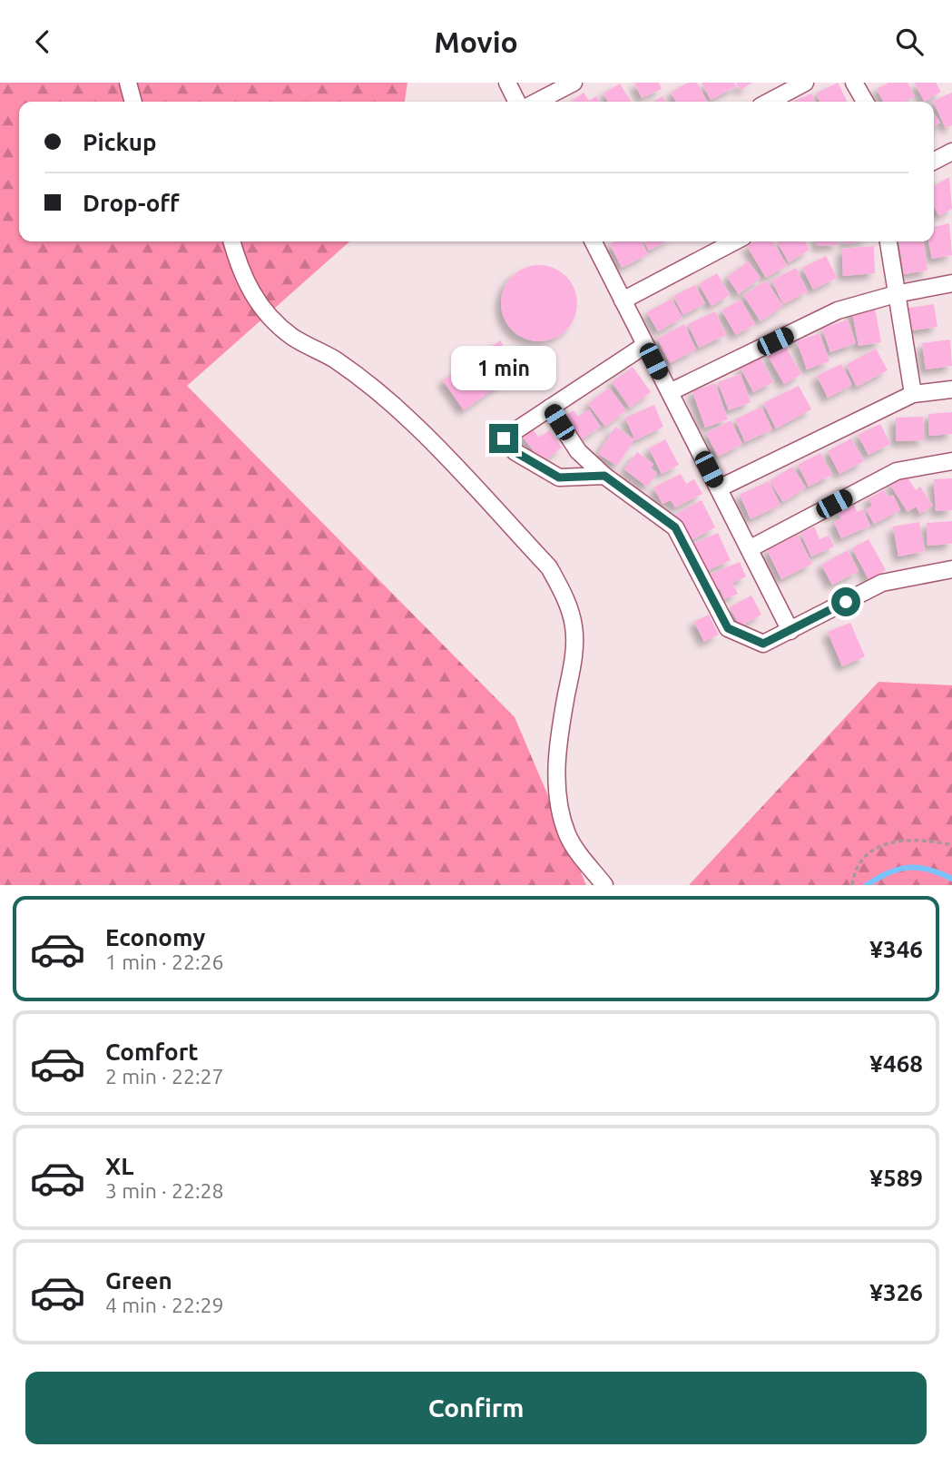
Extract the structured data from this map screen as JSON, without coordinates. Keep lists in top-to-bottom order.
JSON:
{
  "page": {
    "header": "Movio",
    "banner": ["Pickup", "Drop-off"],
    "bubble": "1 min",
    "list": [
      {
        "name": "Economy",
        "note": "1 min · 22:26",
        "value": "¥346"
      },
      {
        "name": "Comfort",
        "note": "2 min · 22:27",
        "value": "¥468"
      },
      {
        "name": "XL",
        "note": "3 min · 22:28",
        "value": "¥589"
      },
      {
        "name": "Green",
        "note": "4 min · 22:29",
        "value": "¥326"
      }
    ],
    "buttons": "Confirm"
  }
}
